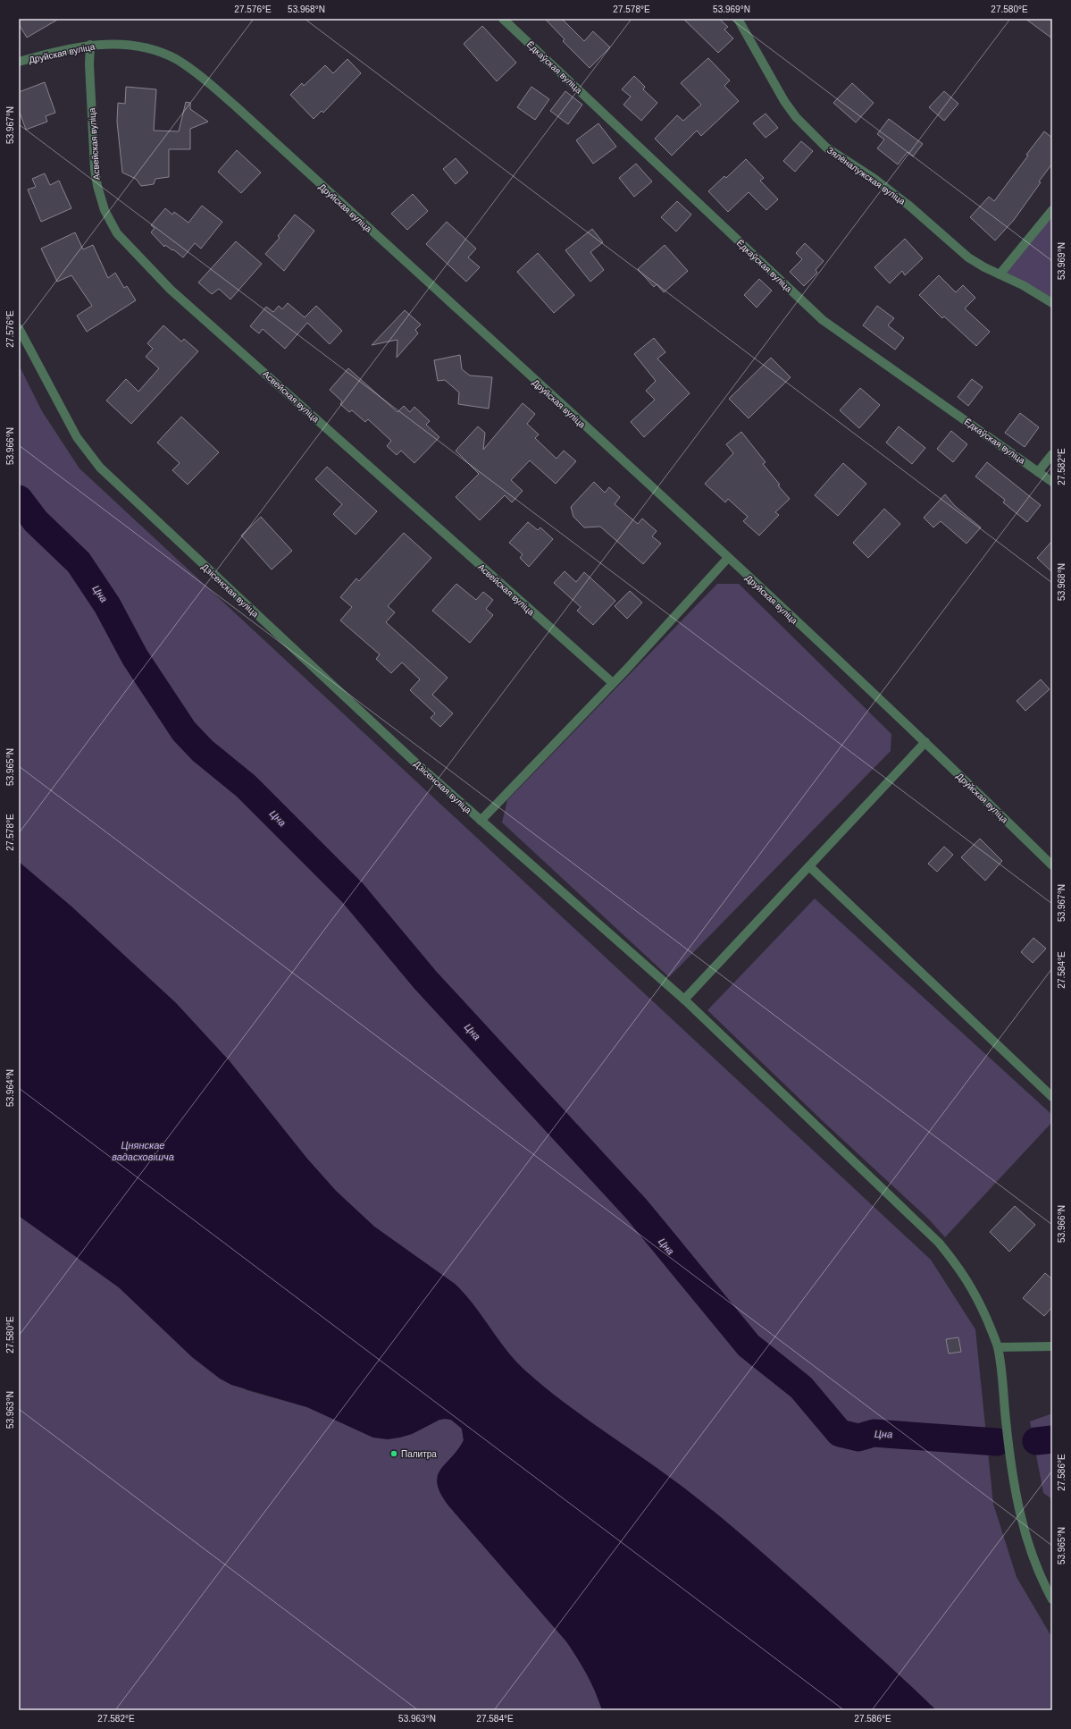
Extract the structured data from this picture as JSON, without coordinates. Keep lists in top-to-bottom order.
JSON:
{
  "streets": {
    "street": [
      "Друйская вуліца",
      "Ёдкаўская вуліца",
      "Асвейская вуліца",
      "Зялёналужская вуліца",
      "Дзісенская вуліца"
    ]
  },
  "crossings": [
    ["Друйская вуліца", "Асвейская вуліца"]
  ],
  "water": ["Цна", "Цнянскае вадасховішча"],
  "places": ["Палитра"],
  "coordinates": [
    "27.576°E",
    "53.968°N",
    "27.578°E",
    "53.969°N",
    "27.580°E",
    "53.967°N",
    "53.966°N",
    "27.582°E",
    "53.965°N",
    "27.584°E",
    "53.964°N",
    "53.963°N",
    "27.586°E"
  ]
}
